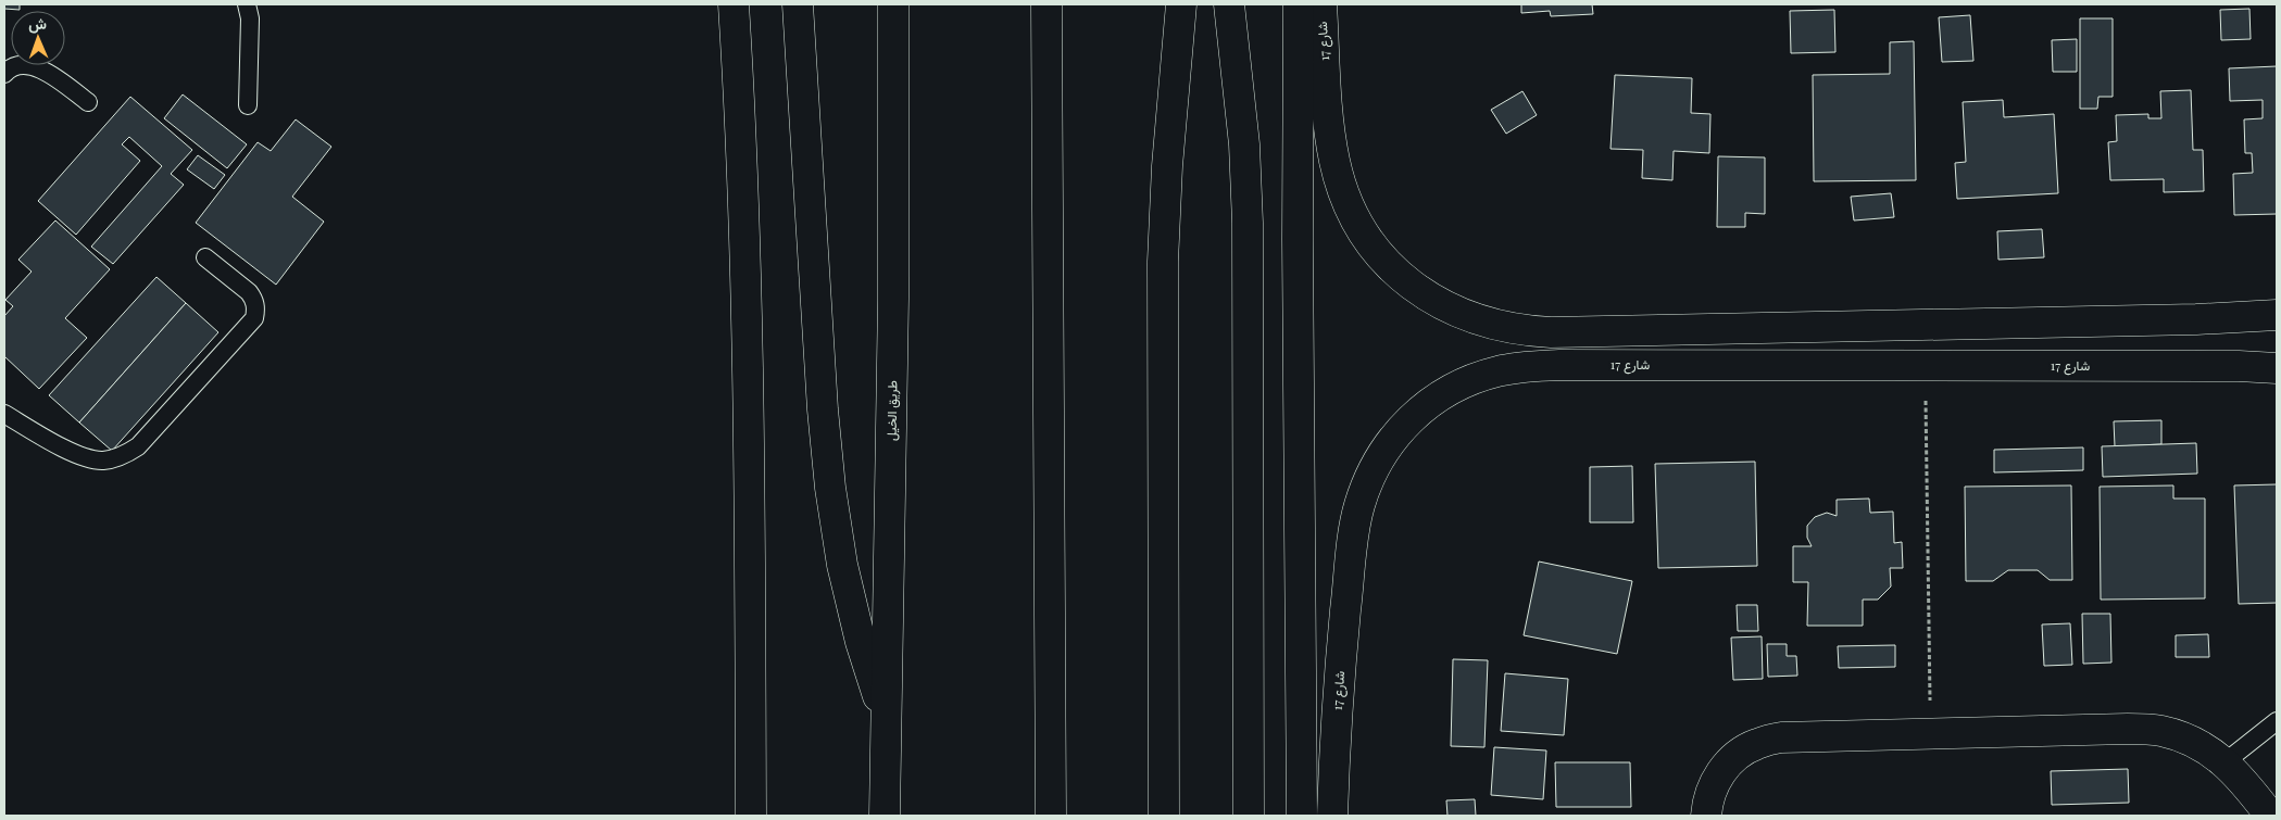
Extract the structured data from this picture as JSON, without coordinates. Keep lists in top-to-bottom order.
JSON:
{
  "streets": {
    "main road": ["17 شارع", "طريق الخيل"]
  },
  "north": "top"
}
